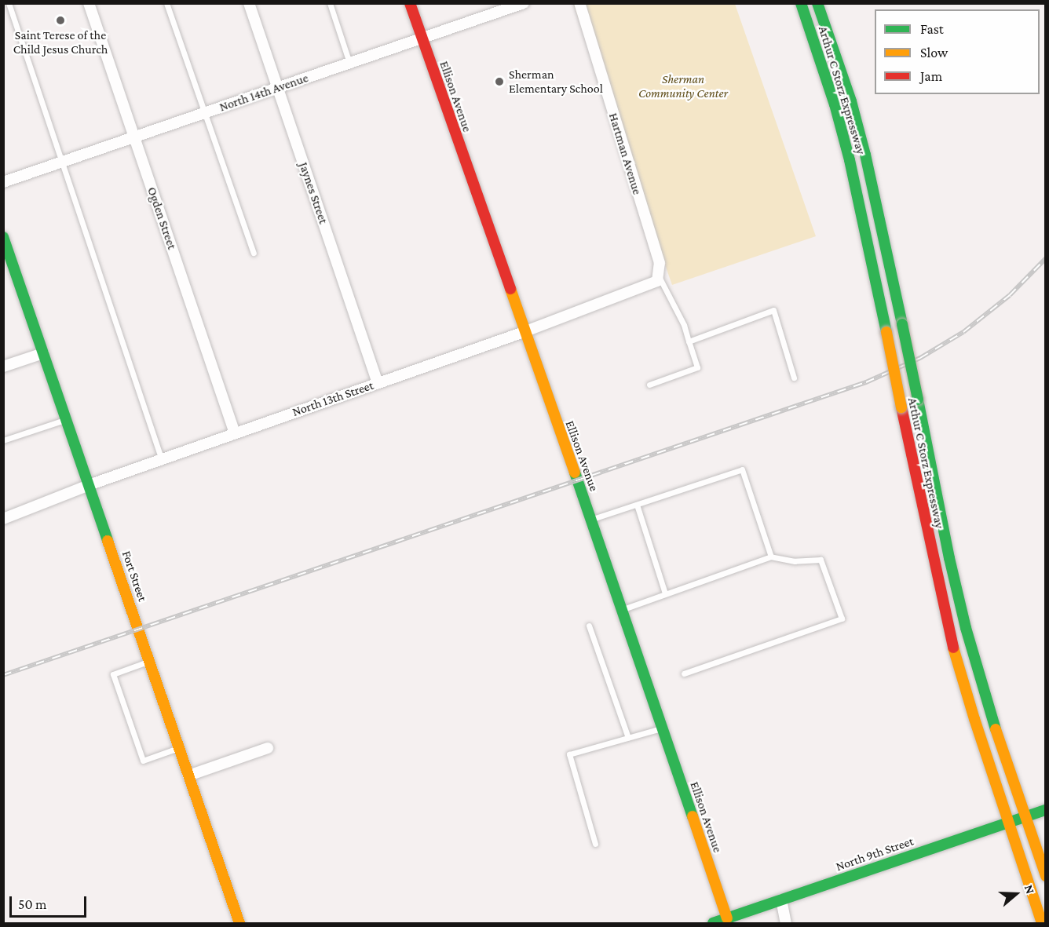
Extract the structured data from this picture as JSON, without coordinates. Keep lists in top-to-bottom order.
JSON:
{
  "streets": {
    "main road": [
      "Arthur C Storz Expressway",
      "Ellison Avenue",
      "Fort Street",
      "North 9th Street"
    ],
    "street": [
      "North 14th Avenue",
      "Hartman Avenue",
      "Jaynes Street",
      "Ogden Street",
      "North 13th Street"
    ]
  },
  "crossings": [
    ["Arthur C Storz Expressway", "North 9th Street"],
    ["North 14th Avenue", "Ellison Avenue"],
    ["North 14th Avenue", "Jaynes Street"],
    ["North 14th Avenue", "Ogden Street"],
    ["Ellison Avenue", "North 13th Street"],
    ["Ellison Avenue", "North 9th Street"],
    ["Hartman Avenue", "North 13th Street"],
    ["Jaynes Street", "North 13th Street"],
    ["Ogden Street", "North 13th Street"],
    ["North 13th Street", "Fort Street"]
  ],
  "parks": ["Sherman Community Center"],
  "places": ["Saint Terese of the Child Jesus Church", "Sherman Elementary School"],
  "legend": ["Fast", "Slow", "Jam"],
  "scale_bar": "50 m",
  "north": "right"
}
